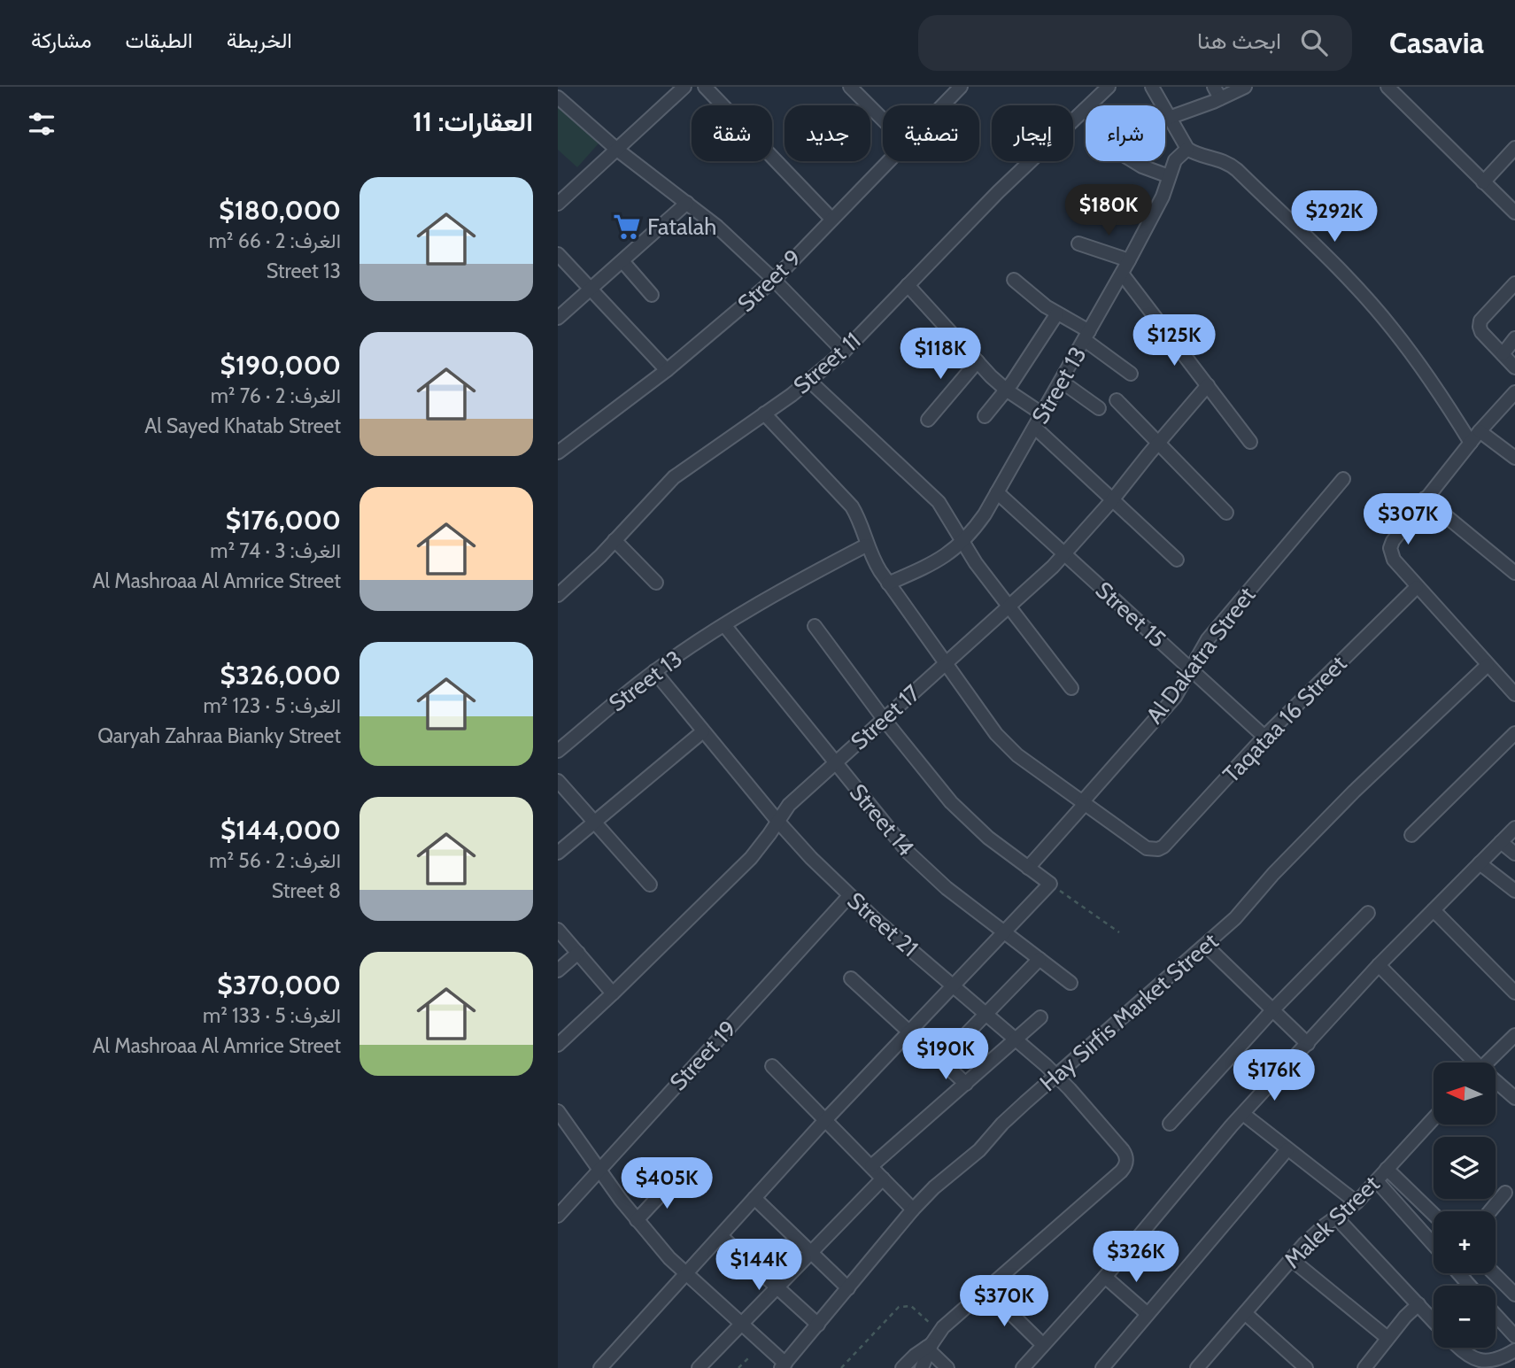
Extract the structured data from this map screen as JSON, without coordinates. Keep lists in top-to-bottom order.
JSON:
{
  "streets": {
    "street": [
      "Street 9",
      "Street 11",
      "Street 13",
      "Street 15",
      "Al Dakatra Street",
      "Street 17",
      "Taqataa 16 Street",
      "Street 14",
      "Street 21",
      "Hay Sirfis Market Street",
      "Street 19",
      "Malek Street"
    ]
  },
  "crossings": [
    ["Street 13", "Street 15"],
    ["Street 13", "Street 14"],
    ["Street 13", "Street 21"],
    ["Street 15", "Al Dakatra Street"],
    ["Street 15", "Street 17"],
    ["Street 15", "Taqataa 16 Street"],
    ["Al Dakatra Street", "Taqataa 16 Street"],
    ["Street 17", "Street 14"],
    ["Street 17", "Street 21"],
    ["Street 21", "Hay Sirfis Market Street"],
    ["Street 21", "Street 19"]
  ],
  "places": {
    "supermarket": ["Fatalah"]
  },
  "north": "left",
  "page": {
    "header": "Casavia",
    "search": "ابحث هنا",
    "nav": ["الخريطة", "الطبقات", "مشاركة"],
    "heading": "العقارات: 11",
    "chip": [
      "شراء",
      "إيجار",
      "تصفية",
      "جديد",
      "شقة"
    ],
    "list": [
      {
        "name": "$180,000",
        "note": "الغرف: 2 · 66 m² · Street 13"
      },
      {
        "name": "$190,000",
        "note": "الغرف: 2 · 76 m² · Al Sayed Khatab Street"
      },
      {
        "name": "$176,000",
        "note": "الغرف: 3 · 74 m² · Al Mashroaa Al Amrice Street"
      },
      {
        "name": "$326,000",
        "note": "الغرف: 5 · 123 m² · Qaryah Zahraa Bianky Street"
      },
      {
        "name": "$144,000",
        "note": "الغرف: 2 · 56 m² · Street 8"
      },
      {
        "name": "$370,000",
        "note": "الغرف: 5 · 133 m² · Al Mashroaa Al Amrice Street"
      }
    ],
    "price": [
      "$180K",
      "$292K",
      "$125K",
      "$118K",
      "$307K",
      "$190K",
      "$176K",
      "$405K",
      "$326K",
      "$144K",
      "$370K"
    ],
    "map_buttons": ["+", "−"]
  }
}
